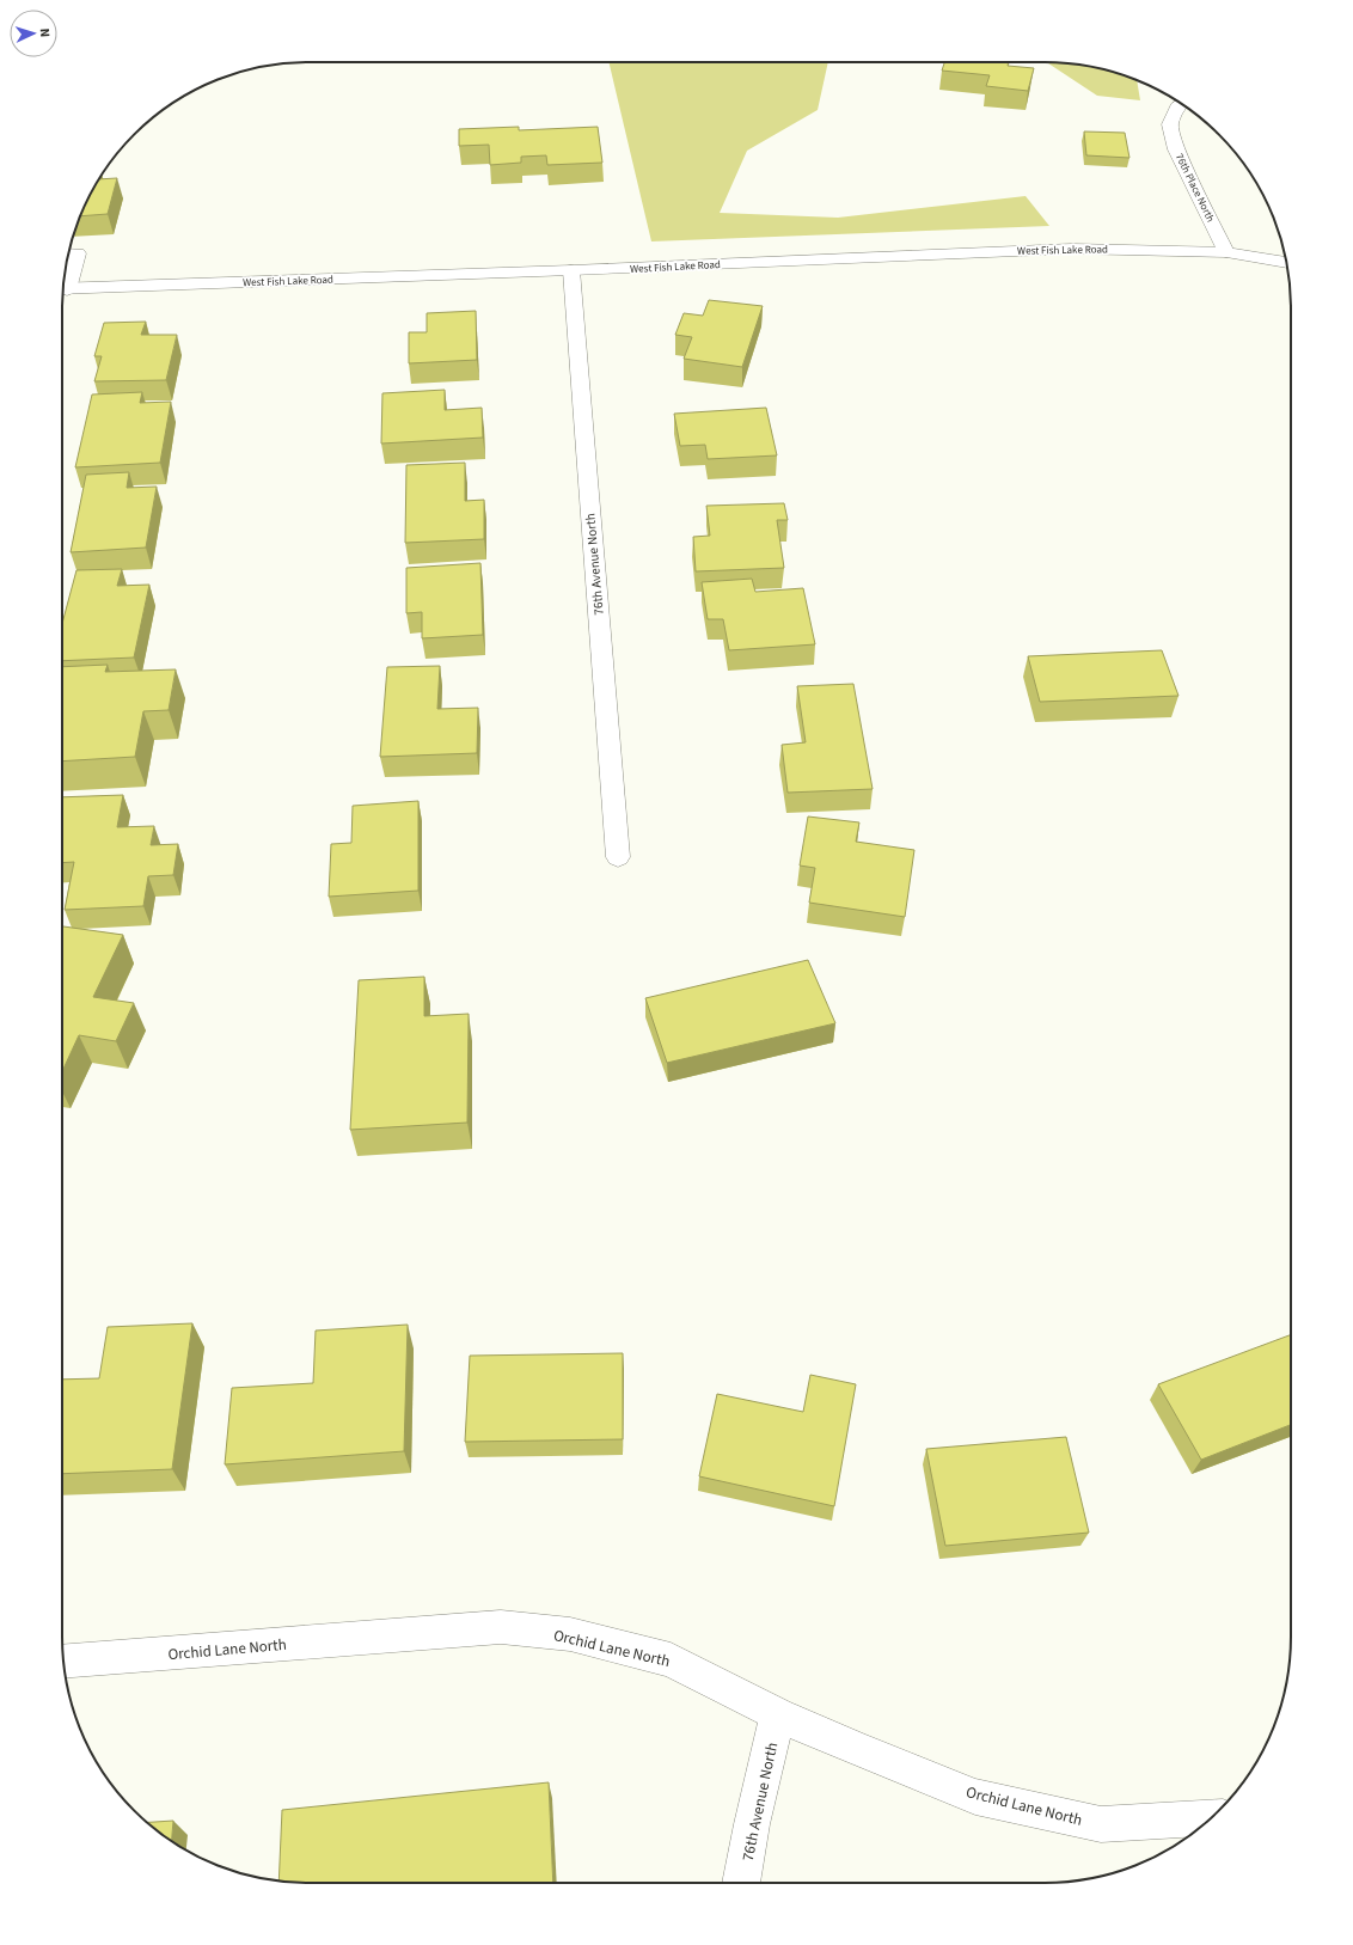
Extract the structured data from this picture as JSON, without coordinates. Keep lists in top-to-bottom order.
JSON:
{
  "streets": {
    "street": [
      "76th Place North",
      "West Fish Lake Road",
      "76th Avenue North",
      "Orchid Lane North"
    ]
  },
  "crossings": [
    ["76th Place North", "West Fish Lake Road"],
    ["West Fish Lake Road", "76th Avenue North"],
    ["76th Avenue North", "Orchid Lane North"]
  ],
  "north": "right"
}
